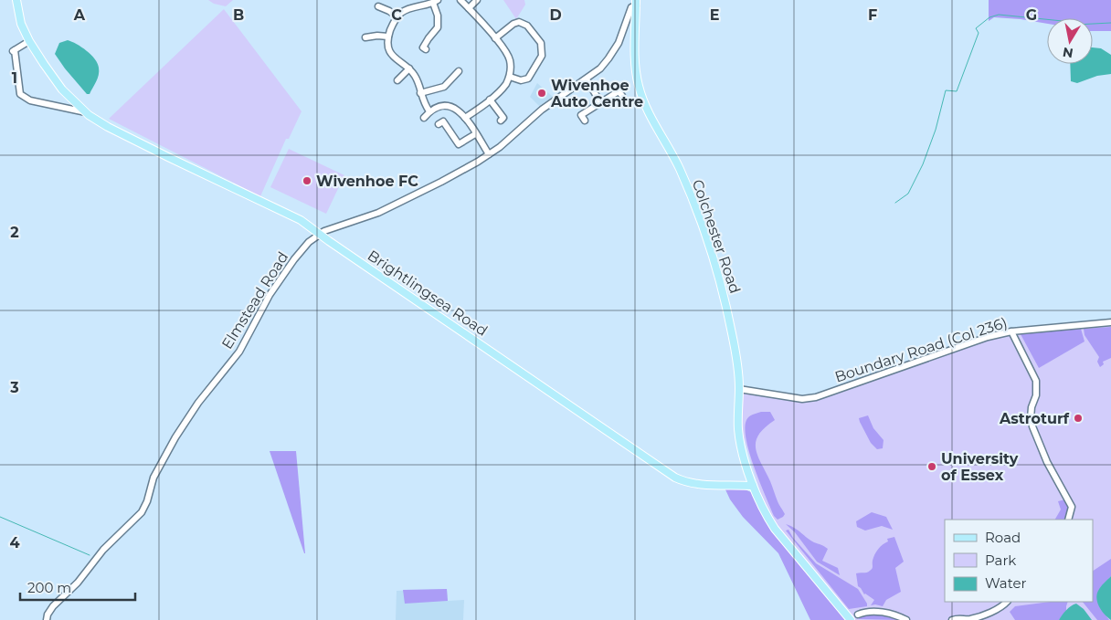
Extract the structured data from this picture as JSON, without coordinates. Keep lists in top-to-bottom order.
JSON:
{
  "streets": {
    "main road": ["Colchester Road", "Brightlingsea Road"],
    "street": ["Elmstead Road", "Boundary Road (Col 236)"]
  },
  "crossings": [
    ["Colchester Road", "Brightlingsea Road"],
    ["Colchester Road", "Elmstead Road"],
    ["Colchester Road", "Boundary Road (Col 236)"],
    ["Brightlingsea Road", "Elmstead Road"]
  ],
  "places": [
    "Wivenhoe Auto Centre",
    "Wivenhoe FC",
    "Astroturf",
    "University of Essex"
  ],
  "legend": ["Road", "Park", "Water"],
  "scale_bar": "200 m",
  "north": "bottom",
  "grid": {
    "columns": [
      "A",
      "B",
      "C",
      "D",
      "E",
      "F",
      "G"
    ],
    "rows": [
      "1",
      "2",
      "3",
      "4"
    ]
  }
}
